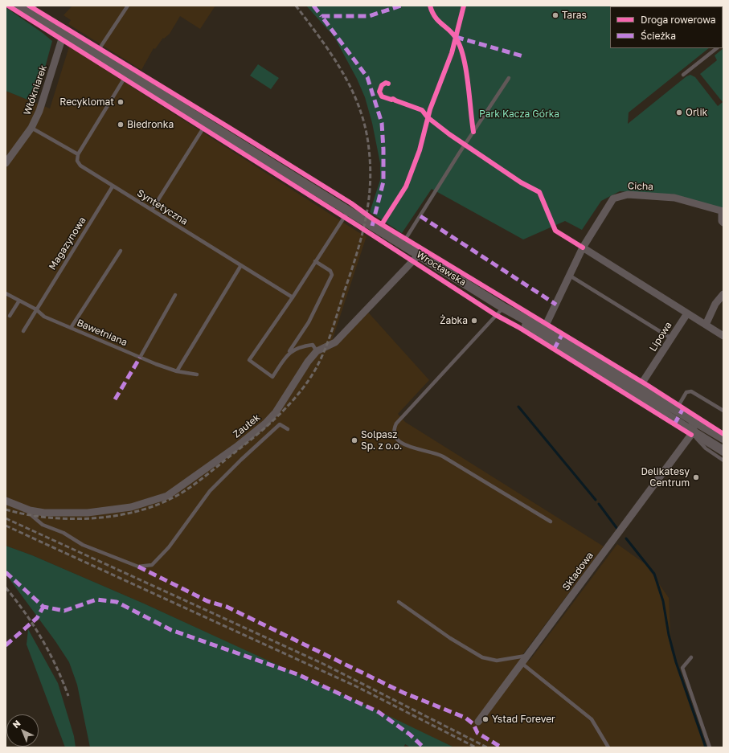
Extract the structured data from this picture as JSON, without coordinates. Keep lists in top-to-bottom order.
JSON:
{
  "streets": {
    "street": [
      "Włókniarek",
      "Cicha",
      "Wrocławska",
      "Lipowa",
      "Zaułek",
      "Składowa"
    ],
    "lane": ["Syntetyczna", "Magazynowa", "Bawełniana"]
  },
  "crossings": [
    ["Włókniarek", "Wrocławska"],
    ["Cicha", "Wrocławska"],
    ["Syntetyczna", "Magazynowa"],
    ["Magazynowa", "Bawełniana"],
    ["Wrocławska", "Lipowa"],
    ["Wrocławska", "Zaułek"],
    ["Wrocławska", "Składowa"]
  ],
  "parks": ["Park Kacza Górka"],
  "places": [
    "Taras",
    "Recyklomat",
    "Orlik",
    "Biedronka",
    "Żabka",
    "Solpasz Sp. z o.o.",
    "Delikatesy Centrum",
    "Ystad Forever"
  ],
  "legend": ["Droga rowerowa", "Ścieżka"],
  "north": "top left"
}
